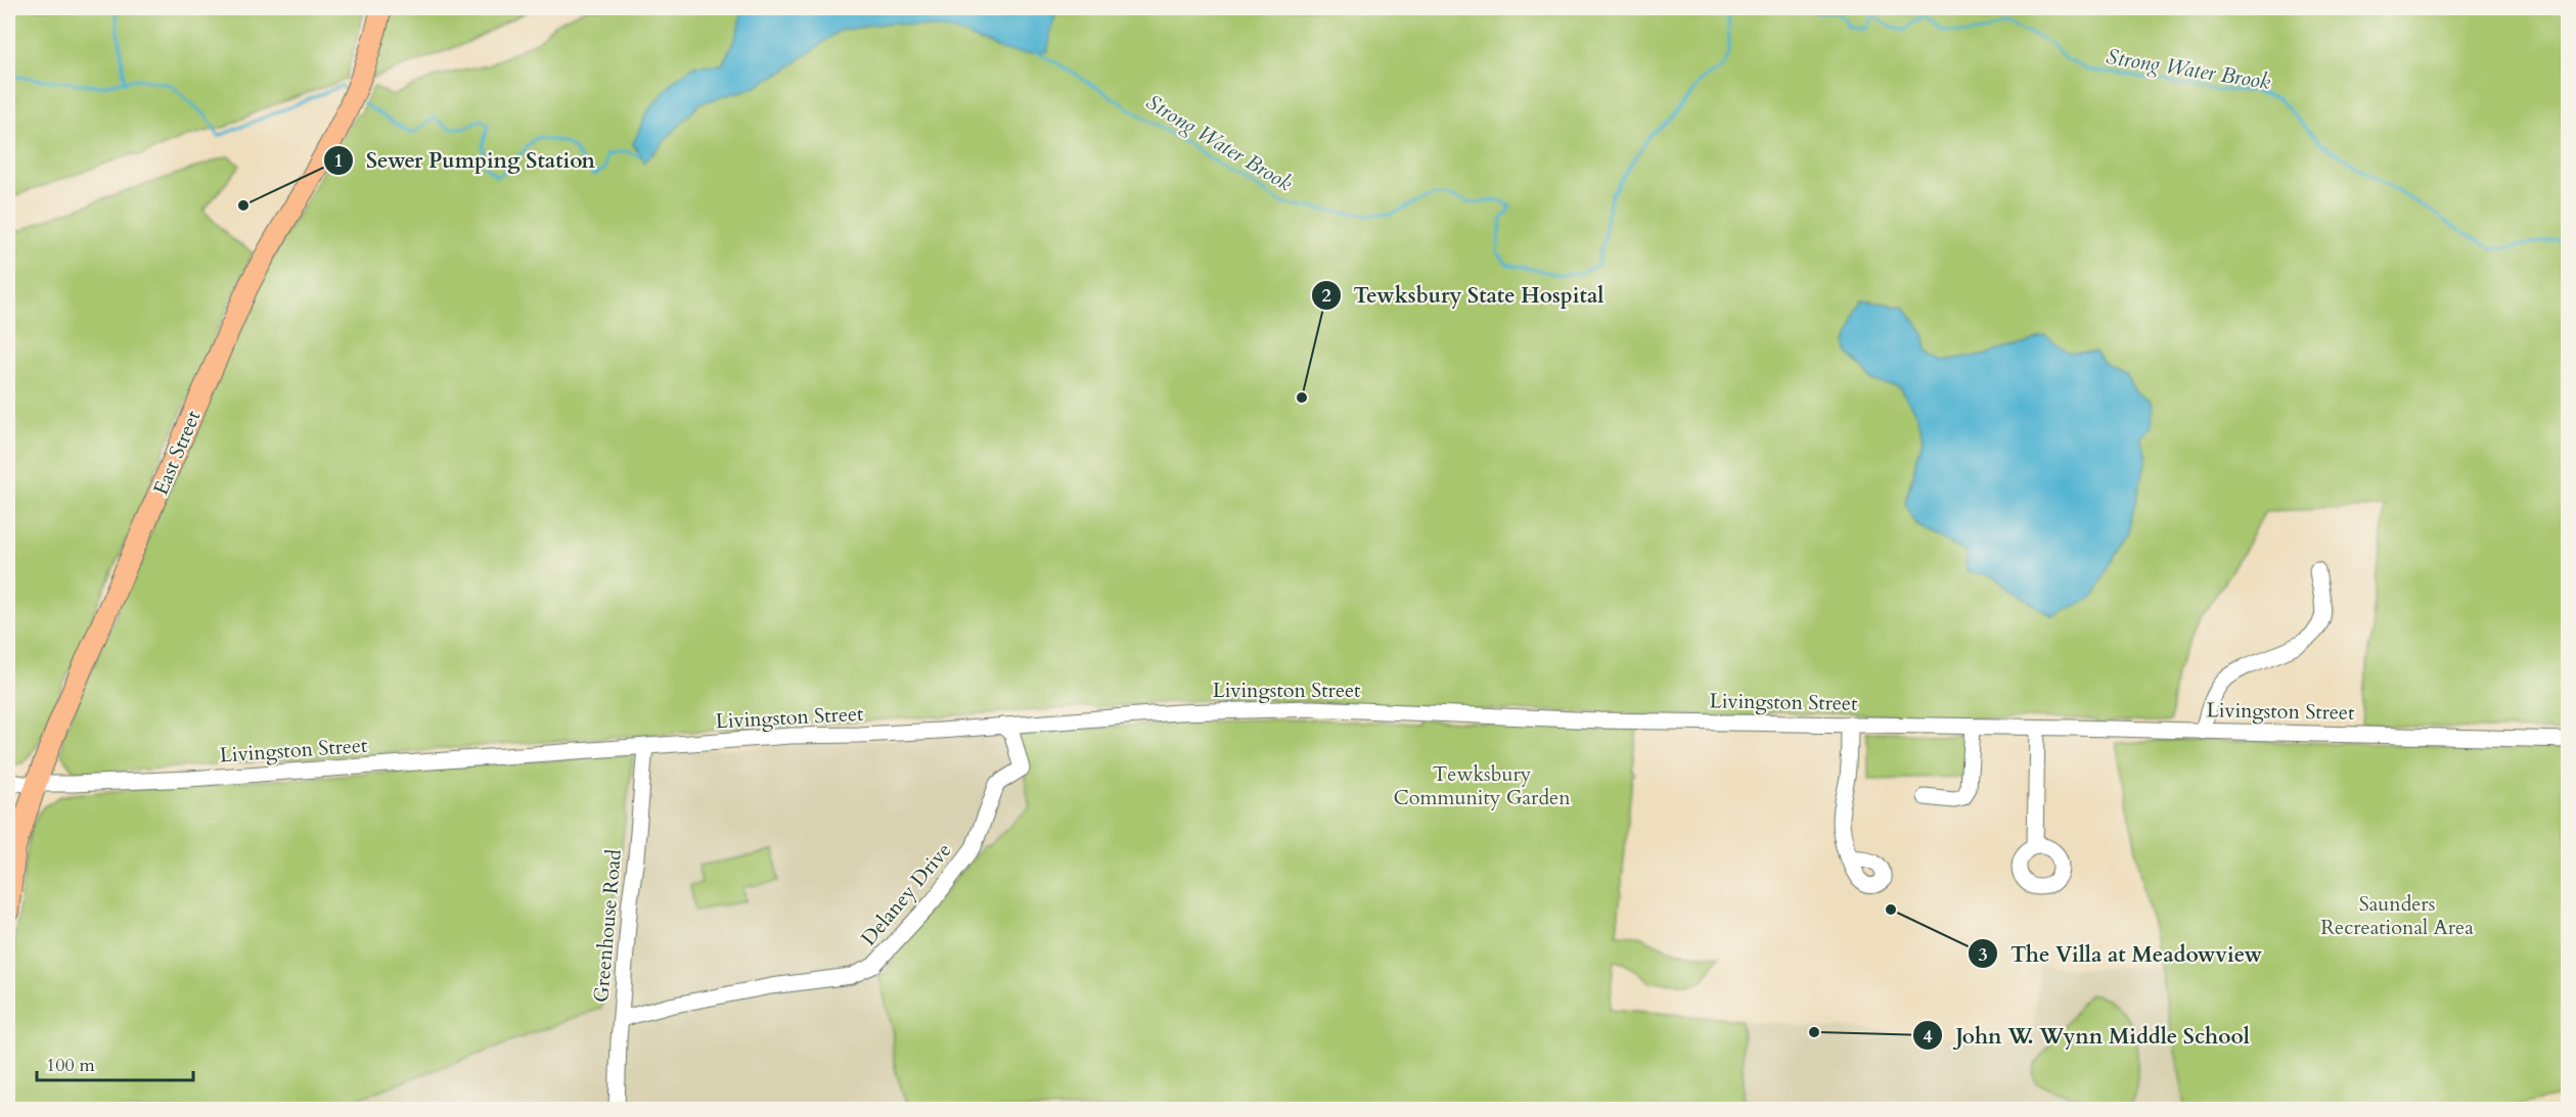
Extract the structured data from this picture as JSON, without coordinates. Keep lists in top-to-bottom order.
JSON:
{
  "streets": {
    "main road": ["East Street"],
    "street": ["Livingston Street", "Delaney Drive", "Greenhouse Road"]
  },
  "crossings": [
    ["East Street", "Livingston Street"],
    ["Livingston Street", "Delaney Drive"],
    ["Livingston Street", "Greenhouse Road"],
    ["Delaney Drive", "Greenhouse Road"]
  ],
  "water": ["Strong Water Brook"],
  "parks": ["Tewksbury Community Garden", "Saunders Recreational Area"],
  "places": [
    "Sewer Pumping Station",
    "Tewksbury State Hospital",
    "The Villa at Meadowview",
    "John W. Wynn Middle School"
  ],
  "scale_bar": "100 m"
}
